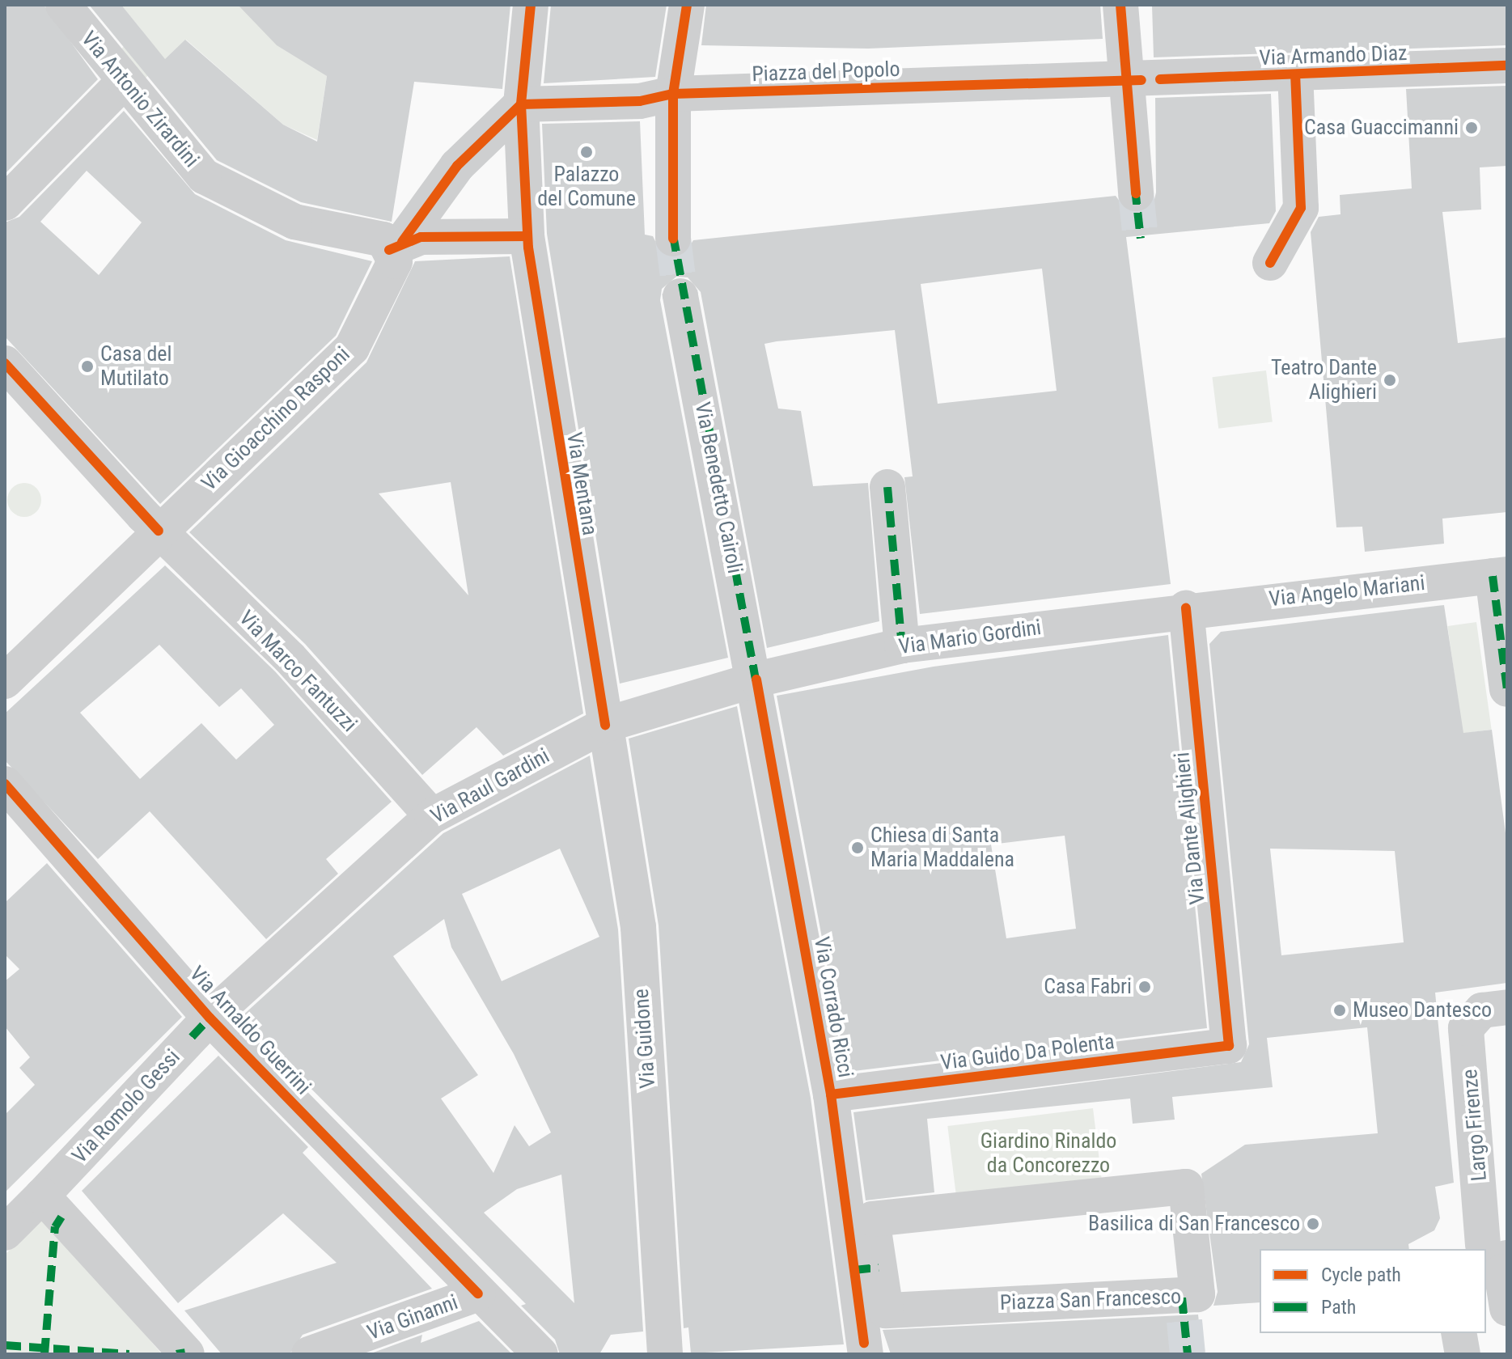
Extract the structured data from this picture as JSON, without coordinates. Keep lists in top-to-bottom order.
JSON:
{
  "streets": {
    "street": [
      "Via Armando Diaz",
      "Piazza del Popolo",
      "Via Antonio Zirardini",
      "Via Gioacchino Rasponi",
      "Via Mentana",
      "Via Benedetto Cairoli",
      "Via Angelo Mariani",
      "Via Mario Gordini",
      "Via Marco Fantuzzi",
      "Via Raul Gardini",
      "Via Dante Alighieri",
      "Via Corrado Ricci",
      "Via Arnaldo Guerrini",
      "Via Guidone",
      "Via Guido Da Polenta",
      "Via Romolo Gessi",
      "Largo Firenze",
      "Piazza San Francesco",
      "Via Ginanni"
    ]
  },
  "crossings": [
    ["Via Armando Diaz", "Piazza del Popolo"],
    ["Piazza del Popolo", "Via Gioacchino Rasponi"],
    ["Piazza del Popolo", "Via Mentana"],
    ["Via Antonio Zirardini", "Via Gioacchino Rasponi"],
    ["Via Gioacchino Rasponi", "Via Mentana"],
    ["Via Gioacchino Rasponi", "Via Marco Fantuzzi"],
    ["Via Mentana", "Via Raul Gardini"],
    ["Via Mentana", "Via Guidone"],
    ["Via Benedetto Cairoli", "Via Mario Gordini"],
    ["Via Benedetto Cairoli", "Via Raul Gardini"],
    ["Via Benedetto Cairoli", "Via Corrado Ricci"],
    ["Via Angelo Mariani", "Via Mario Gordini"],
    ["Via Angelo Mariani", "Via Dante Alighieri"],
    ["Via Mario Gordini", "Via Raul Gardini"],
    ["Via Mario Gordini", "Via Dante Alighieri"],
    ["Via Mario Gordini", "Via Corrado Ricci"],
    ["Via Marco Fantuzzi", "Via Raul Gardini"],
    ["Via Raul Gardini", "Via Corrado Ricci"],
    ["Via Raul Gardini", "Via Arnaldo Guerrini"],
    ["Via Raul Gardini", "Via Guidone"],
    ["Via Raul Gardini", "Via Romolo Gessi"],
    ["Via Dante Alighieri", "Via Guido Da Polenta"],
    ["Via Corrado Ricci", "Via Guido Da Polenta"],
    ["Via Corrado Ricci", "Piazza San Francesco"],
    ["Via Arnaldo Guerrini", "Via Romolo Gessi"],
    ["Via Arnaldo Guerrini", "Via Ginanni"]
  ],
  "parks": ["Giardino Rinaldo da Concorezzo"],
  "places": [
    "Casa Guaccimanni",
    "Palazzo del Comune",
    "Casa del Mutilato",
    "Teatro Dante Alighieri",
    "Chiesa di Santa Maria Maddalena",
    "Casa Fabri",
    "Museo Dantesco",
    "Basilica di San Francesco"
  ],
  "legend": ["Cycle path", "Path"]
}
